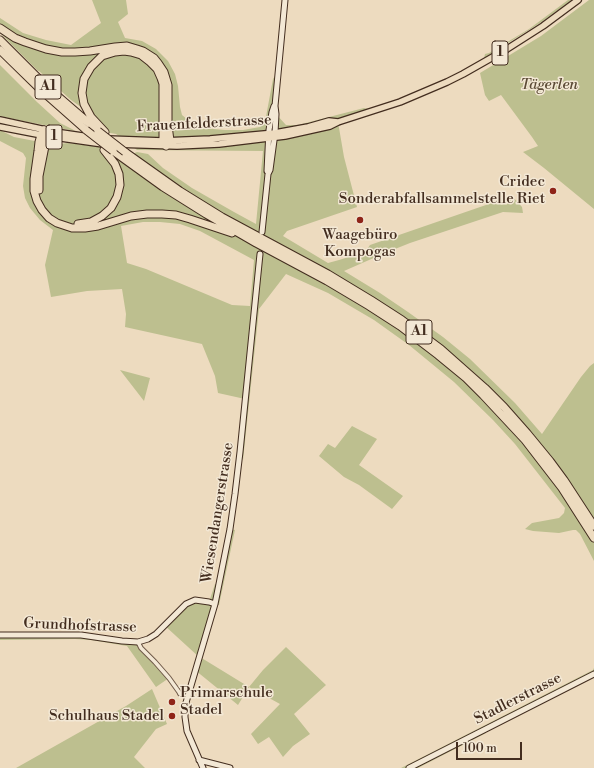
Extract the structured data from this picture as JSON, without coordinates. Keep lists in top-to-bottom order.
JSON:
{
  "streets": {
    "highway": ["A1"],
    "main road": [
      "1",
      "Frauenfelderstrasse",
      "Wiesendangerstrasse",
      "Grundhofstrasse",
      "Stadlerstrasse"
    ]
  },
  "crossings": [
    ["Wiesendangerstrasse", "Grundhofstrasse"]
  ],
  "parks": ["Tägerlen"],
  "places": [
    "Cridec Sonderabfallsammelstelle Riet",
    "Waagebüro Kompogas",
    "Primarschule Stadel",
    "Schulhaus Stadel"
  ],
  "scale_bar": "100 m"
}
